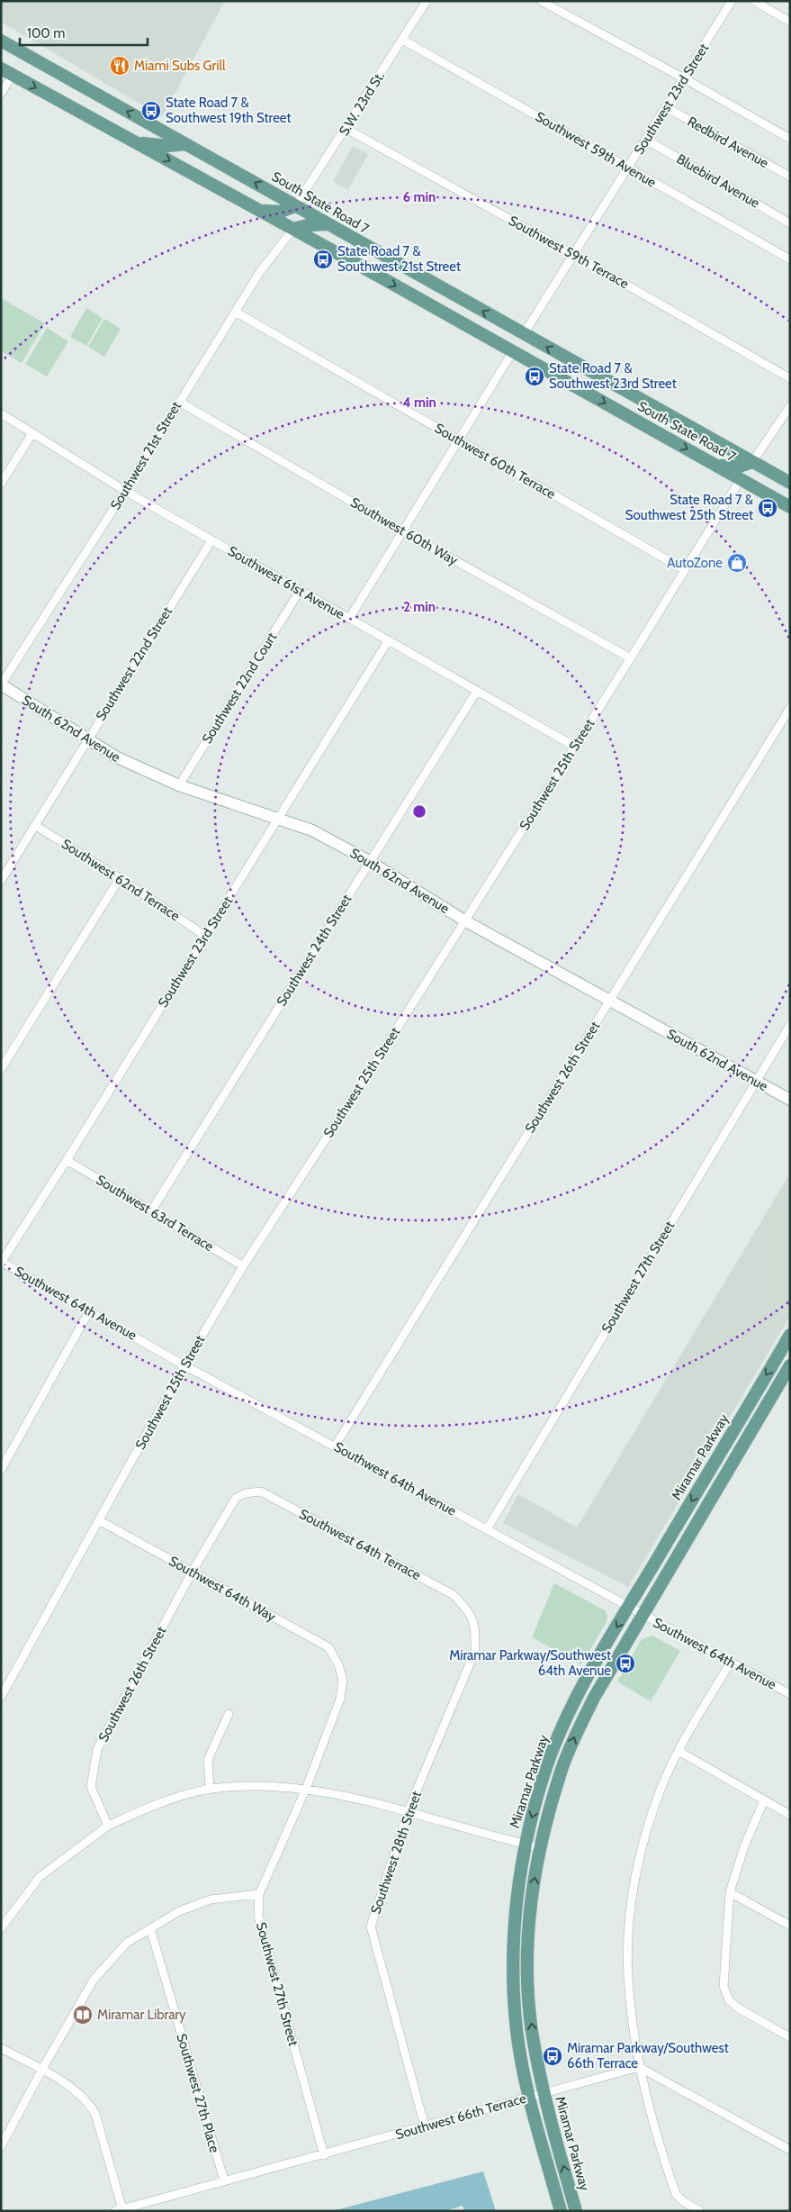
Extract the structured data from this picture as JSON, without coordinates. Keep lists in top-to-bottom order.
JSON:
{
  "streets": {
    "main road": ["South State Road 7", "Miramar Parkway"],
    "street": [
      "Southwest 23rd Street",
      "S.W. 23rd St.",
      "Redbird Avenue",
      "Southwest 59th Avenue",
      "Bluebird Avenue",
      "Southwest 59th Terrace",
      "Southwest 21st Street",
      "Southwest 60th Terrace",
      "Southwest 60th Way",
      "Southwest 61st Avenue",
      "Southwest 22nd Street",
      "Southwest 22nd Court",
      "South 62nd Avenue",
      "Southwest 25th Street",
      "Southwest 62nd Terrace",
      "Southwest 24th Street",
      "Southwest 26th Street",
      "Southwest 63rd Terrace",
      "Southwest 27th Street",
      "Southwest 64th Avenue",
      "Southwest 64th Terrace",
      "Southwest 64th Way",
      "Southwest 28th Street",
      "Southwest 27th Place",
      "Southwest 66th Terrace"
    ]
  },
  "crossings": [
    ["Southwest 23rd Street", "Redbird Avenue"],
    ["Southwest 23rd Street", "Southwest 59th Avenue"],
    ["Southwest 23rd Street", "Bluebird Avenue"],
    ["Southwest 23rd Street", "South State Road 7"],
    ["Southwest 23rd Street", "Southwest 59th Terrace"],
    ["Southwest 23rd Street", "Southwest 61st Avenue"],
    ["Southwest 23rd Street", "South 62nd Avenue"],
    ["Southwest 23rd Street", "Southwest 62nd Terrace"],
    ["Southwest 23rd Street", "Southwest 63rd Terrace"],
    ["Southwest 23rd Street", "Southwest 64th Avenue"],
    ["S.W. 23rd St.", "Southwest 59th Avenue"],
    ["S.W. 23rd St.", "South State Road 7"],
    ["S.W. 23rd St.", "Southwest 59th Terrace"],
    ["South State Road 7", "Southwest 21st Street"],
    ["South State Road 7", "Southwest 25th Street"],
    ["Southwest 21st Street", "Southwest 60th Terrace"],
    ["Southwest 21st Street", "Southwest 60th Way"],
    ["Southwest 21st Street", "Southwest 61st Avenue"],
    ["Southwest 21st Street", "South 62nd Avenue"],
    ["Southwest 60th Terrace", "Southwest 25th Street"],
    ["Southwest 60th Way", "Southwest 25th Street"],
    ["Southwest 61st Avenue", "Southwest 22nd Street"],
    ["Southwest 61st Avenue", "Southwest 22nd Court"],
    ["Southwest 61st Avenue", "Southwest 25th Street"],
    ["Southwest 61st Avenue", "Southwest 24th Street"],
    ["Southwest 22nd Street", "South 62nd Avenue"],
    ["Southwest 22nd Street", "Southwest 62nd Terrace"],
    ["Southwest 22nd Court", "South 62nd Avenue"],
    ["South 62nd Avenue", "Southwest 25th Street"],
    ["South 62nd Avenue", "Southwest 24th Street"],
    ["South 62nd Avenue", "Southwest 26th Street"],
    ["South 62nd Avenue", "Southwest 27th Street"],
    ["Southwest 25th Street", "Southwest 63rd Terrace"],
    ["Southwest 25th Street", "Southwest 64th Avenue"],
    ["Southwest 25th Street", "Southwest 64th Way"],
    ["Southwest 24th Street", "Southwest 63rd Terrace"],
    ["Southwest 26th Street", "Southwest 64th Avenue"],
    ["Southwest 26th Street", "Southwest 64th Terrace"],
    ["Southwest 26th Street", "Southwest 64th Way"],
    ["Southwest 27th Street", "Southwest 64th Avenue"],
    ["Southwest 27th Street", "Southwest 64th Way"],
    ["Southwest 27th Street", "Southwest 66th Terrace"],
    ["Southwest 64th Avenue", "Miramar Parkway"],
    ["Miramar Parkway", "Southwest 66th Terrace"],
    ["Southwest 64th Terrace", "Southwest 28th Street"],
    ["Southwest 28th Street", "Southwest 66th Terrace"],
    ["Southwest 27th Place", "Southwest 66th Terrace"]
  ],
  "places": {
    "restaurant": ["Miami Subs Grill"],
    "bus stop": [
      "State Road 7 & Southwest 19th Street",
      "State Road 7 & Southwest 21st Street",
      "State Road 7 & Southwest 23rd Street",
      "State Road 7 & Southwest 25th Street",
      "Miramar Parkway/Southwest 64th Avenue",
      "Miramar Parkway/Southwest 66th Terrace"
    ],
    "shop": ["AutoZone"],
    "library": ["Miramar Library"]
  },
  "scale_bar": "100 m",
  "rings": ["6 min", "4 min", "2 min"]
}
